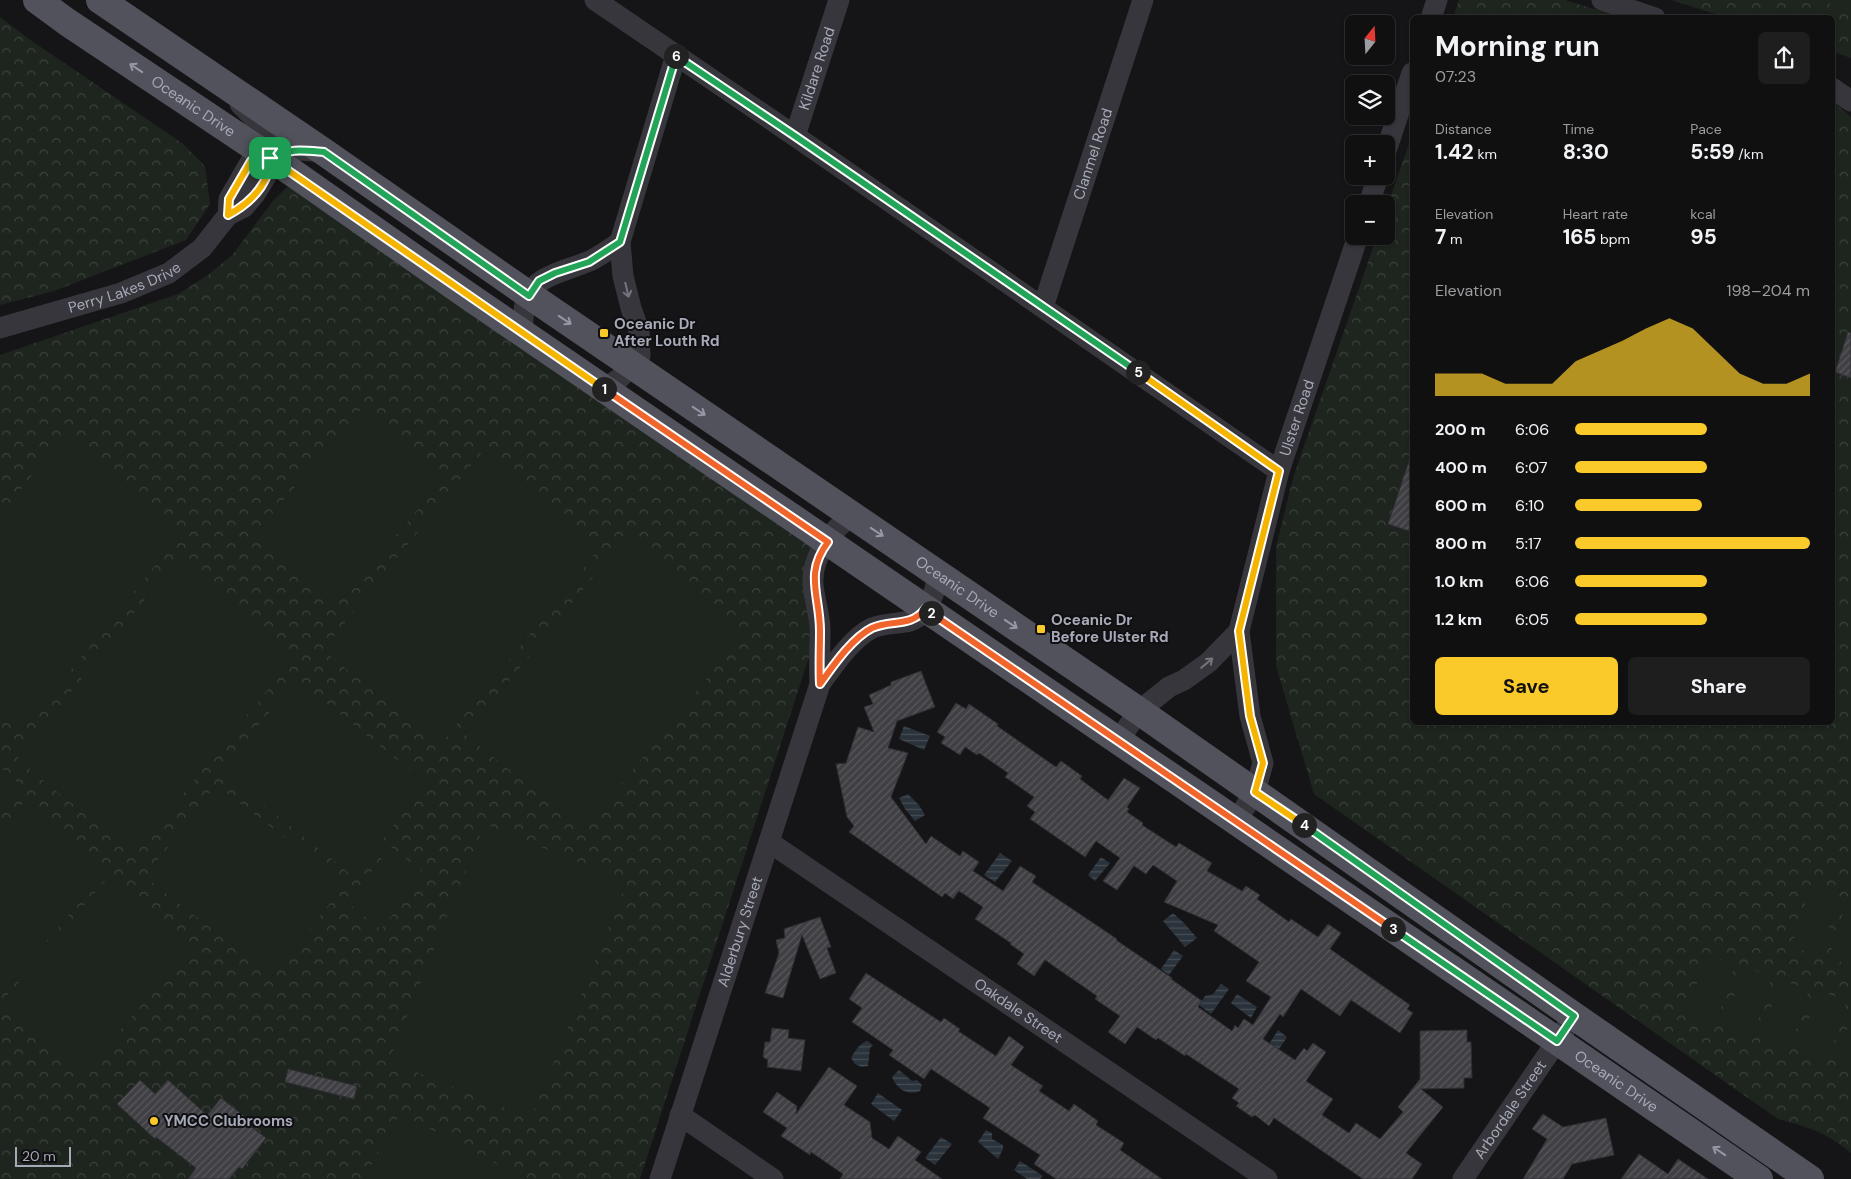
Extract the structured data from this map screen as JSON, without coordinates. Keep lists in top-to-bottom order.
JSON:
{
  "streets": {
    "main road": ["Oceanic Drive"],
    "street": [
      "Kildare Road",
      "Clanmel Road",
      "Perry Lakes Drive",
      "Ulster Road",
      "Alderbury Street",
      "Oakdale Street",
      "Arbordale Street"
    ]
  },
  "crossings": [
    ["Oceanic Drive", "Perry Lakes Drive"],
    ["Oceanic Drive", "Ulster Road"],
    ["Oceanic Drive", "Alderbury Street"],
    ["Oceanic Drive", "Arbordale Street"],
    ["Alderbury Street", "Oakdale Street"]
  ],
  "places": {
    "transit": ["Oceanic Dr After Louth Rd", "Oceanic Dr Before Ulster Rd"],
    "other": ["YMCC Clubrooms"]
  },
  "scale_bar": "20 m",
  "north": "top",
  "page": {
    "map_buttons": ["+", "−"],
    "heading": ["Morning run", "07:23"],
    "pins": [
      "6",
      "5",
      "1",
      "2",
      "4",
      "3"
    ],
    "stats": [
      ["Distance", "1.42 km"],
      ["Time", "8:30"],
      ["Pace", "5:59 /km"],
      ["Elevation", "7 m"],
      ["Heart rate", "165 bpm"],
      ["kcal", "95"]
    ],
    "chart": ["Elevation", "198–204 m"],
    "list": [
      {
        "name": "200 m",
        "note": "6:06"
      },
      {
        "name": "400 m",
        "note": "6:07"
      },
      {
        "name": "600 m",
        "note": "6:10"
      },
      {
        "name": "800 m",
        "note": "5:17"
      },
      {
        "name": "1.0 km",
        "note": "6:06"
      },
      {
        "name": "1.2 km",
        "note": "6:05"
      }
    ],
    "buttons": ["Save", "Share"],
    "scale": "20 m"
  }
}
